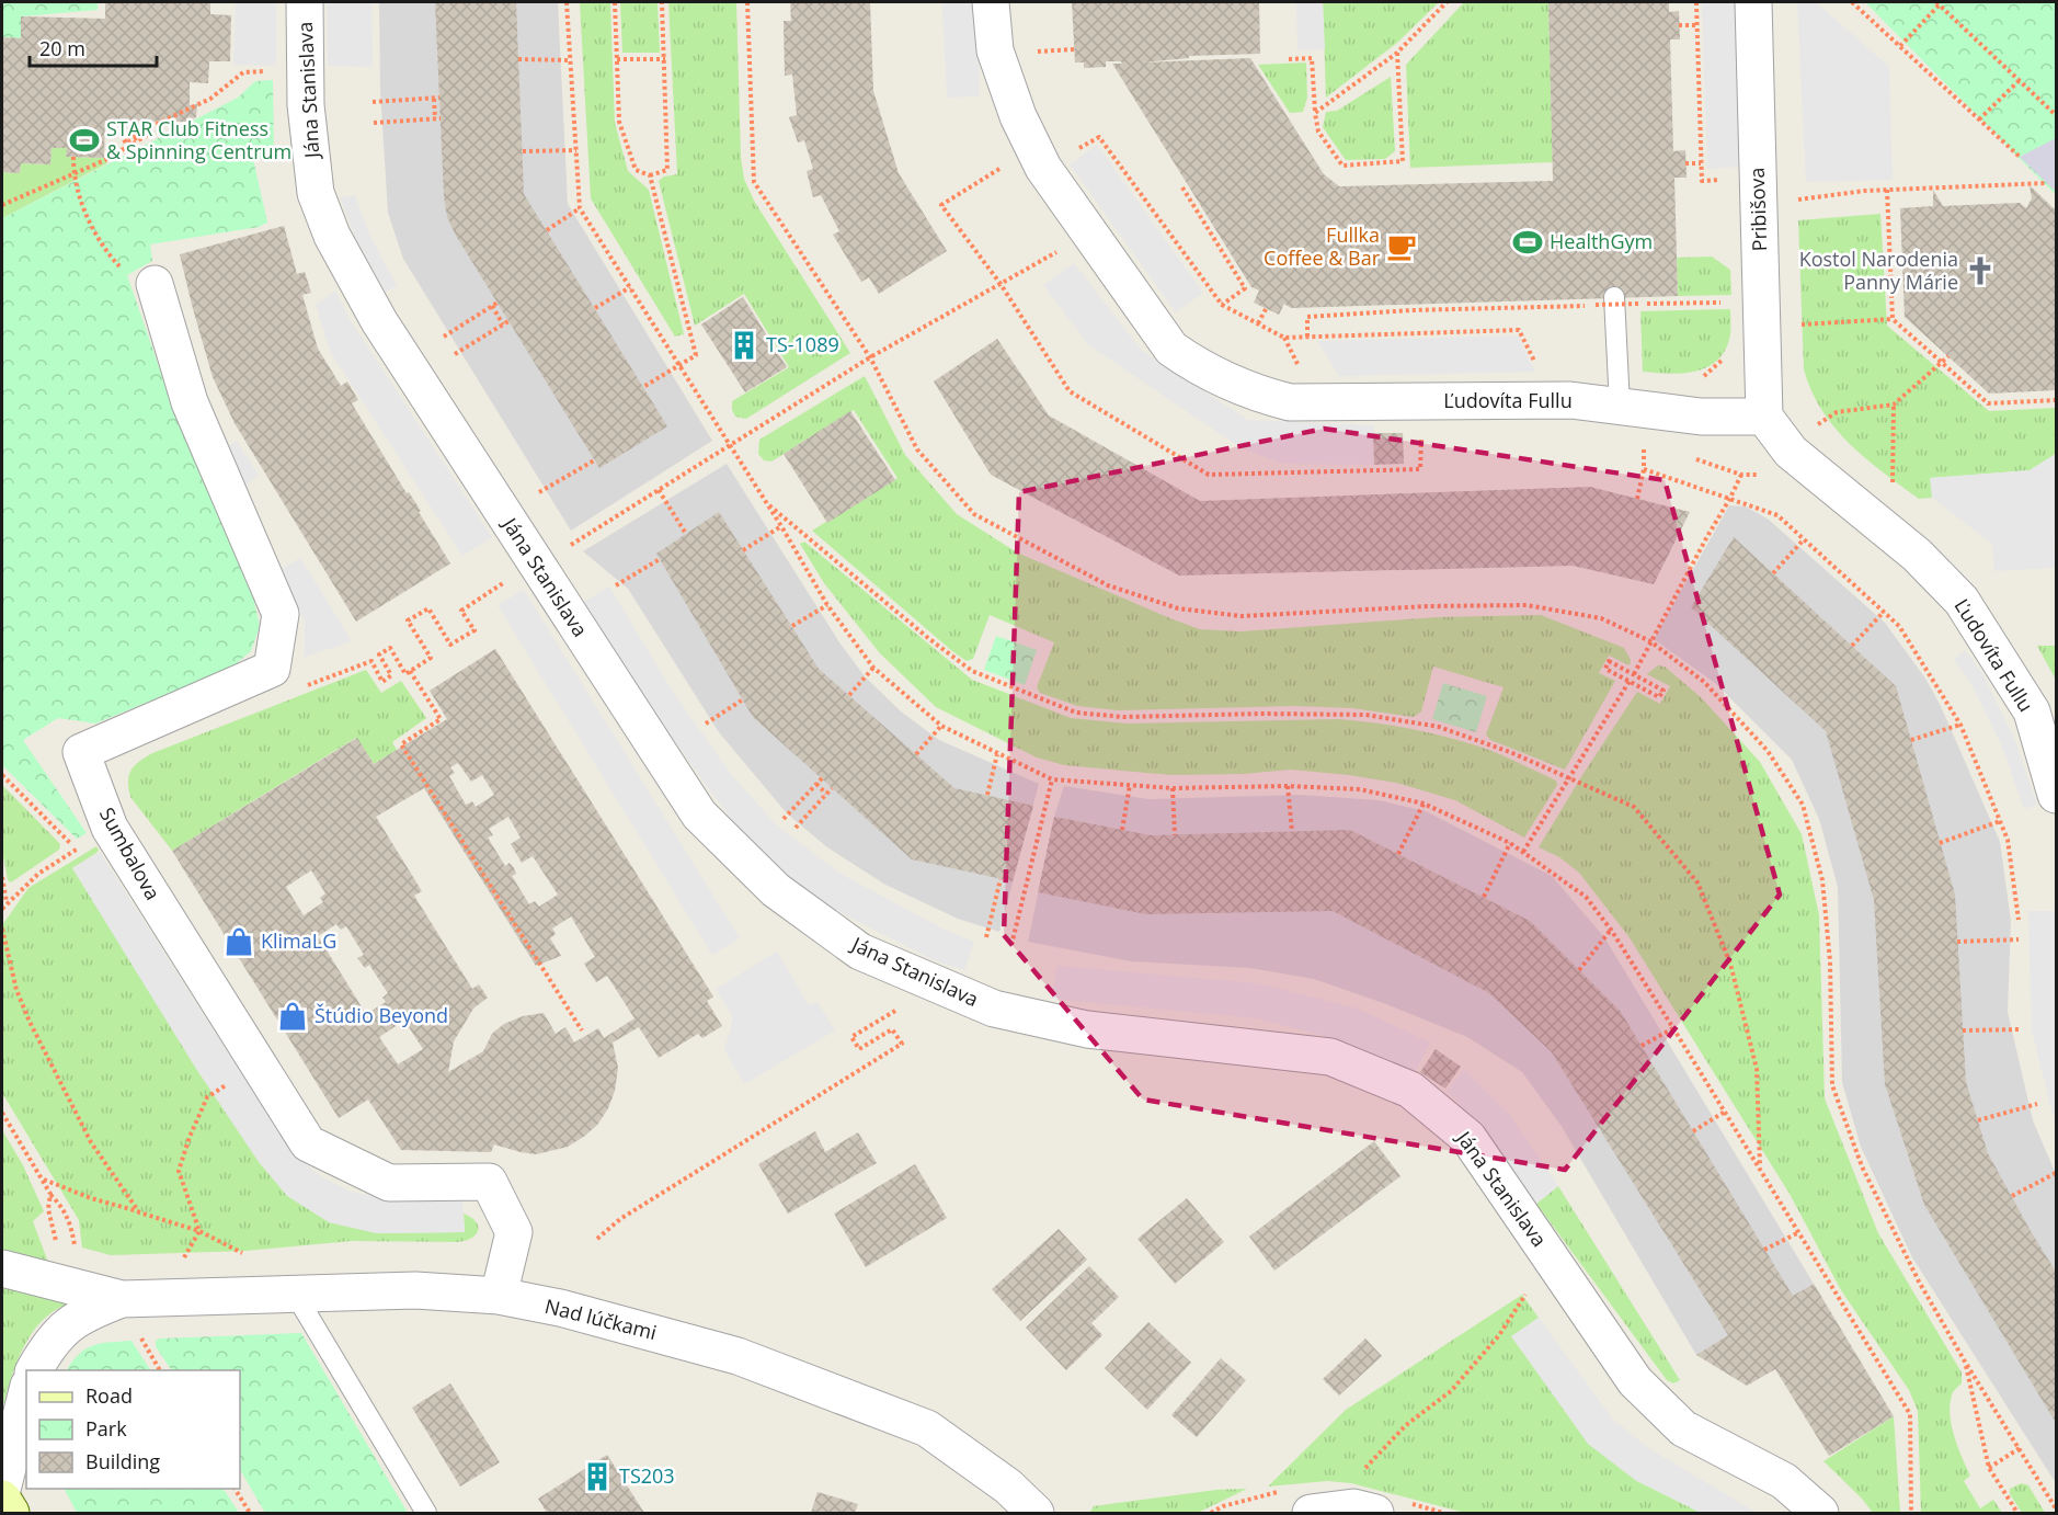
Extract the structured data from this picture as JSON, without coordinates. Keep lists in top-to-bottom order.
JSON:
{
  "streets": {
    "street": [
      "Jána Stanislava",
      "Pribišova",
      "Ľudovíta Fullu",
      "Sumbalova",
      "Nad lúčkami"
    ]
  },
  "crossings": [
    ["Pribišova", "Ľudovíta Fullu"],
    ["Sumbalova", "Nad lúčkami"]
  ],
  "places": {
    "sports": ["STAR Club Fitness & Spinning Centrum", "HealthGym"],
    "cafe": ["Fullka Coffee & Bar"],
    "church": ["Kostol Narodenia Panny Márie"],
    "building": ["TS-1089", "TS203"],
    "shop": ["KlimaLG", "Štúdio Beyond"]
  },
  "legend": ["Road", "Park", "Building"],
  "scale_bar": "20 m"
}
